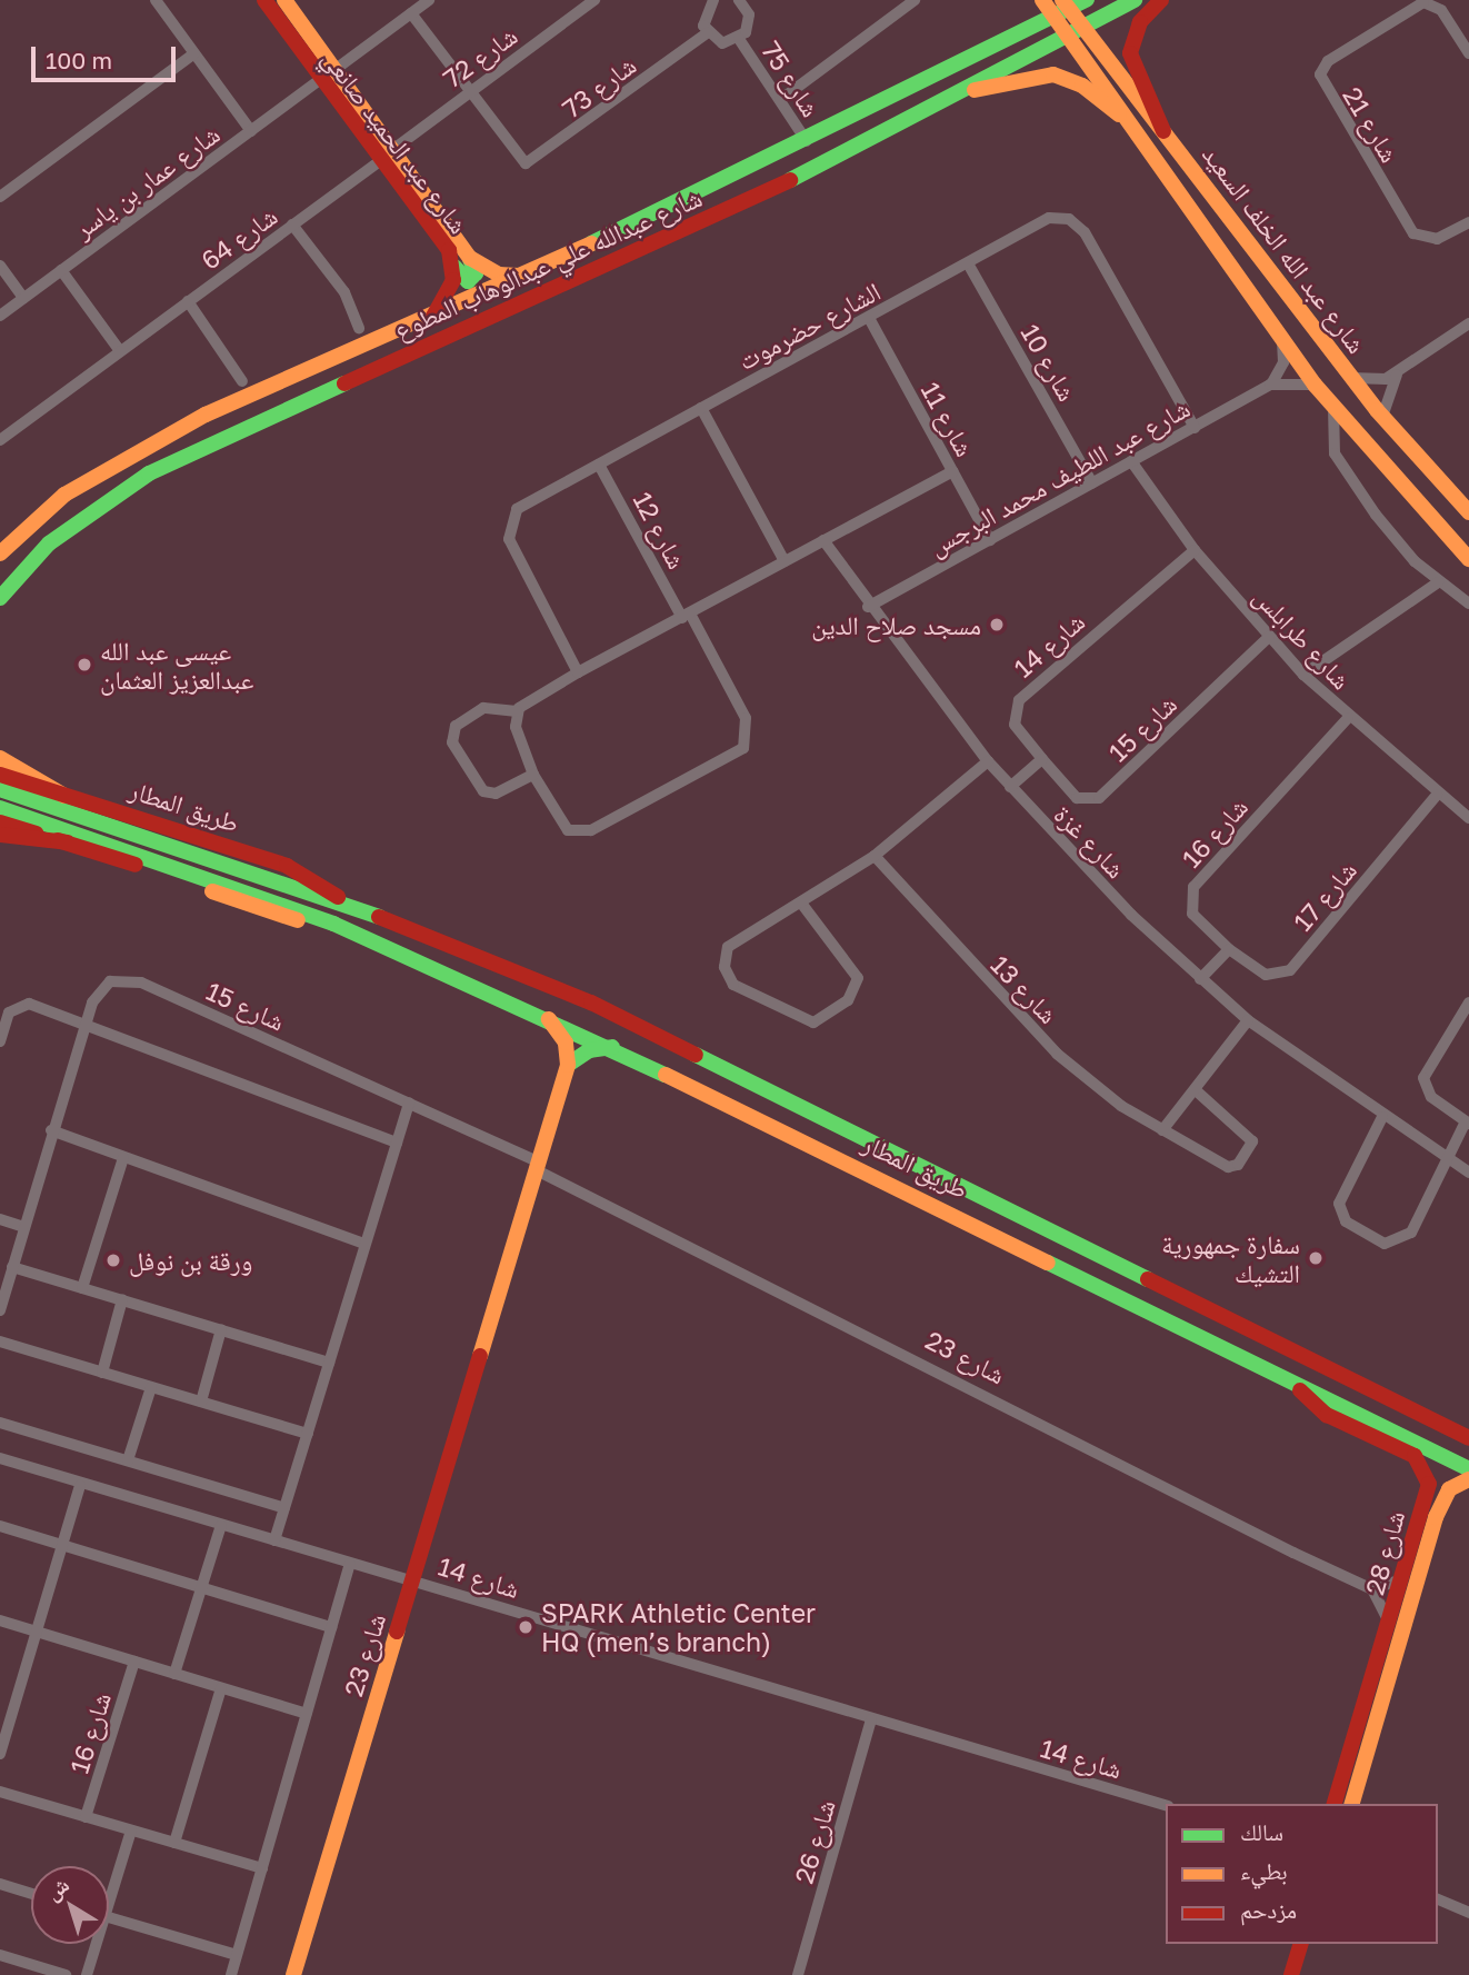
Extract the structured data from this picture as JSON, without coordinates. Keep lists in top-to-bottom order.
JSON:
{
  "streets": {
    "main road": [
      "شارع عبد الحميد صانعي",
      "شارع عبد الله الخلف السعيد",
      "شارع عبدالله علي عبدالوهاب المطوع",
      "طريق المطار",
      "شارع 23",
      "شارع 28"
    ],
    "street": [
      "شارع 72",
      "شارع 75",
      "شارع 73",
      "شارع 21",
      "شارع عمار بن ياسر",
      "شارع 64",
      "الشارع حضرموت",
      "شارع 10",
      "شارع 11",
      "شارع عبد اللطيف محمد البرجس",
      "شارع 12",
      "شارع طرابلس",
      "شارع 14",
      "شارع 15",
      "شارع 16",
      "شارع غزة",
      "شارع 17",
      "شارع 13",
      "شارع 26"
    ]
  },
  "crossings": [
    ["شارع 72", "شارع 73"],
    ["شارع 72", "شارع عبد الحميد صانعي"],
    ["شارع 72", "شارع 64"],
    ["شارع 75", "شارع عبدالله علي عبدالوهاب المطوع"],
    ["شارع عبد الحميد صانعي", "شارع عمار بن ياسر"],
    ["شارع عبد الحميد صانعي", "شارع 64"],
    ["شارع عبد الحميد صانعي", "شارع عبدالله علي عبدالوهاب المطوع"],
    ["شارع عبد الله الخلف السعيد", "شارع عبدالله علي عبدالوهاب المطوع"],
    ["شارع عبد الله الخلف السعيد", "شارع عبد اللطيف محمد البرجس"],
    ["الشارع حضرموت", "شارع 10"],
    ["الشارع حضرموت", "شارع 11"],
    ["الشارع حضرموت", "شارع عبد اللطيف محمد البرجس"],
    ["الشارع حضرموت", "شارع 12"],
    ["شارع 10", "شارع عبد اللطيف محمد البرجس"],
    ["شارع 11", "شارع عبد اللطيف محمد البرجس"],
    ["شارع عبد اللطيف محمد البرجس", "شارع طرابلس"],
    ["شارع عبد اللطيف محمد البرجس", "شارع غزة"],
    ["شارع طرابلس", "شارع 14"],
    ["شارع طرابلس", "شارع 15"],
    ["شارع طرابلس", "شارع 16"],
    ["شارع طرابلس", "شارع 17"],
    ["شارع 14", "شارع 15"],
    ["شارع 14", "شارع 23"],
    ["شارع 14", "شارع 26"],
    ["شارع 15", "شارع 23"],
    ["طريق المطار", "شارع 28"],
    ["شارع 16", "شارع 17"]
  ],
  "places": [
    "مسجد صلاح الدين",
    "عيسى عبد الله عبدالعزيز العثمان",
    "سفارة جمهورية التشيك",
    "ورقة بن نوفل",
    "SPARK Athletic Center HQ (men’s branch)"
  ],
  "legend": ["سالك", "بطيء", "مزدحم"],
  "scale_bar": "100 m",
  "north": "top left"
}
